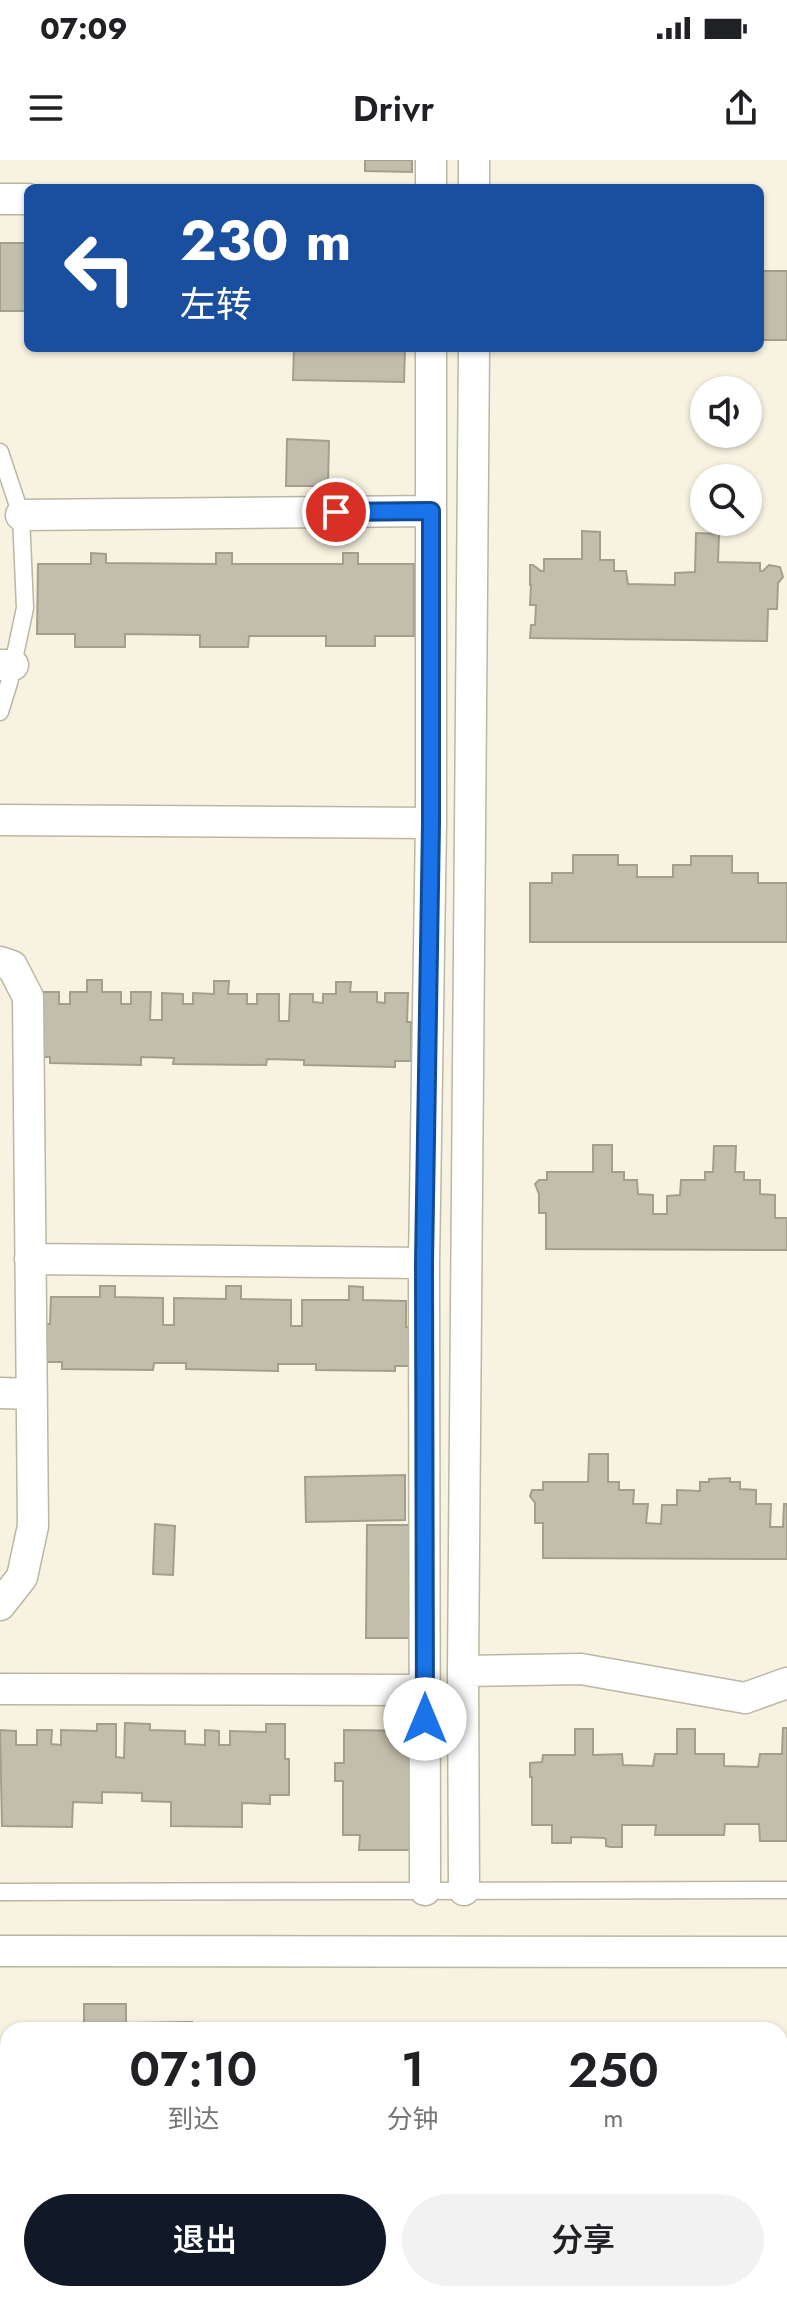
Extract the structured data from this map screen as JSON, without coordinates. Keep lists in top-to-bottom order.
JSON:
{
  "page": {
    "status": "07:09",
    "header": "Drivr",
    "turn": ["230 m", "左转"],
    "eta": [
      "07:10",
      "到达",
      "1",
      "分钟",
      "250",
      "m"
    ],
    "buttons": ["退出", "分享"]
  }
}
